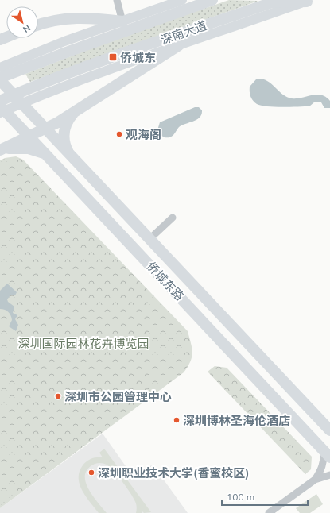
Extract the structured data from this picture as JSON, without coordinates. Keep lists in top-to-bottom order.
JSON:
{
  "streets": {
    "main road": ["深南大道", "侨城东路"]
  },
  "parks": ["深圳国际园林花卉博览园"],
  "places": {
    "transit": ["侨城东"],
    "other": [
      "观海阁",
      "深圳市公园管理中心",
      "深圳博林圣海伦酒店",
      "深圳职业技术大学(香蜜校区)"
    ]
  },
  "scale_bar": "100 m",
  "north": "bottom right"
}
